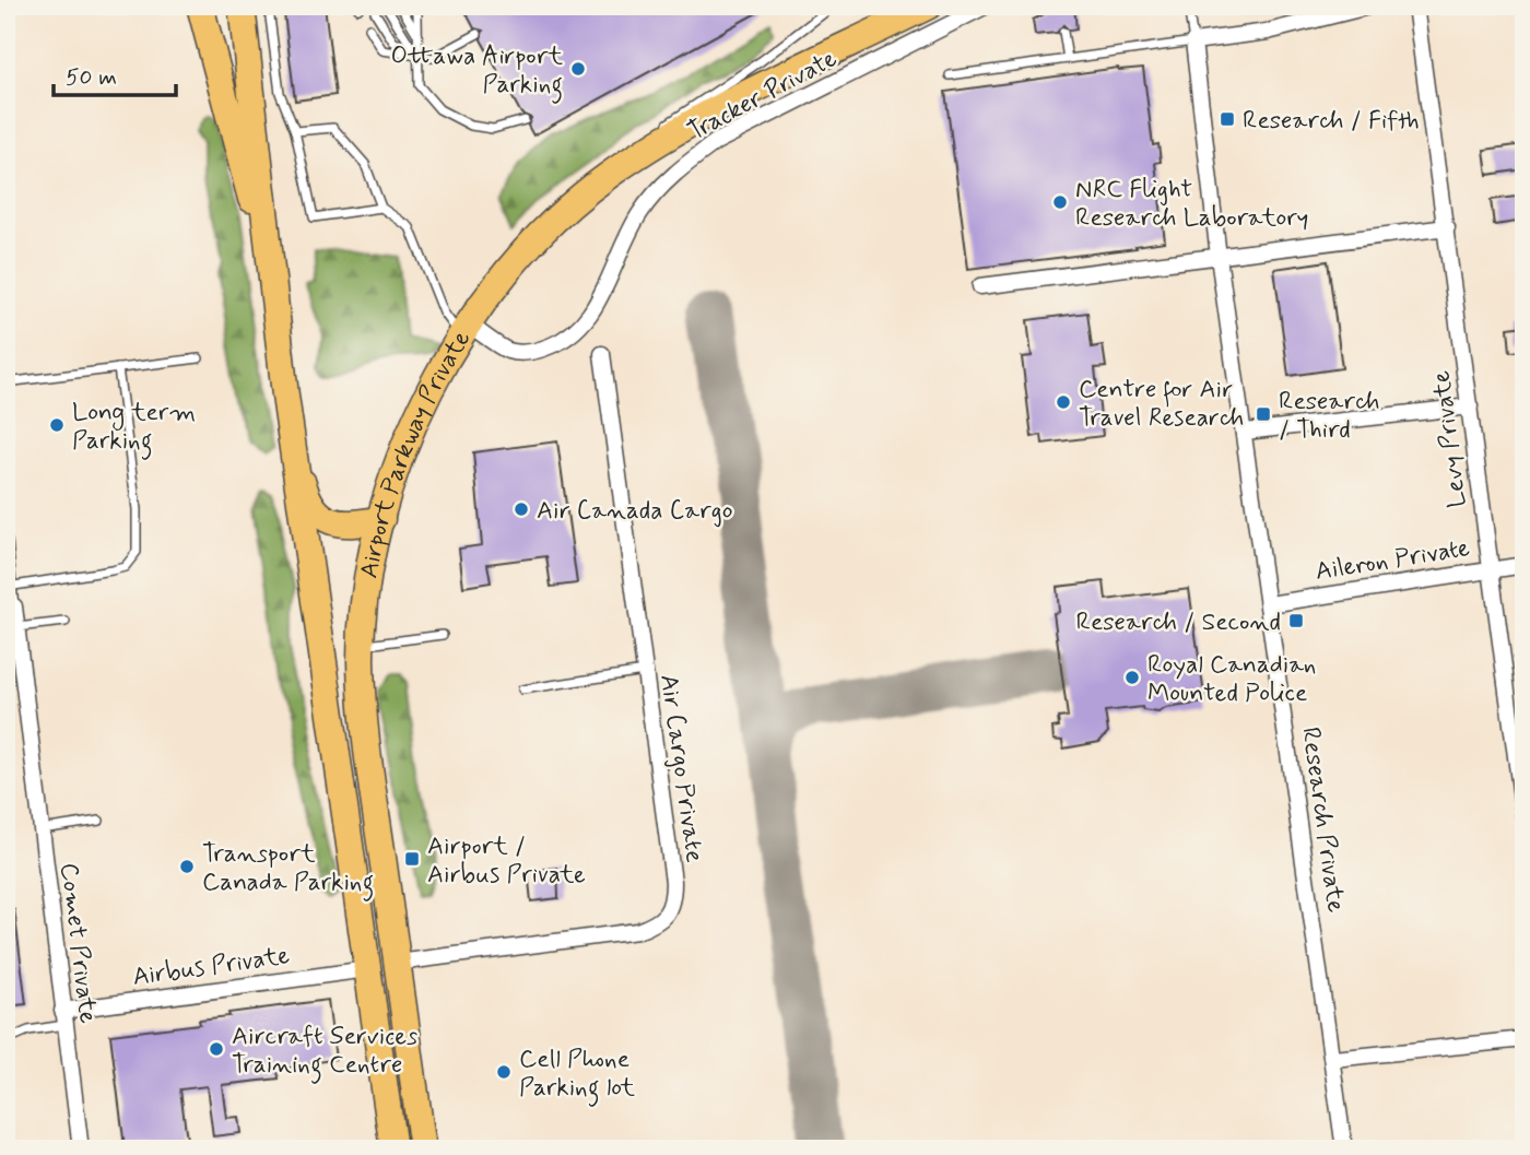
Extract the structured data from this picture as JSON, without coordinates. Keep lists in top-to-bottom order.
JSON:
{
  "streets": {
    "highway": ["Airport Parkway Private"],
    "street": [
      "Tracker Private",
      "Levy Private",
      "Aileron Private",
      "Air Cargo Private",
      "Research Private",
      "Comet Private",
      "Airbus Private"
    ]
  },
  "crossings": [
    ["Tracker Private", "Airport Parkway Private"],
    ["Levy Private", "Aileron Private"],
    ["Airport Parkway Private", "Air Cargo Private"],
    ["Aileron Private", "Research Private"],
    ["Comet Private", "Airbus Private"]
  ],
  "places": {
    "other": [
      "Ottawa Airport Parking",
      "NRC Flight Research Laboratory",
      "Centre for Air Travel Research",
      "Long term Parking",
      "Air Canada Cargo",
      "Royal Canadian Mounted Police",
      "Transport Canada Parking",
      "Aircraft Services Training Centre",
      "Cell Phone Parking lot"
    ],
    "transit": [
      "Research / Fifth",
      "Research / Third",
      "Research / Second",
      "Airport / Airbus Private"
    ]
  },
  "scale_bar": "50 m"
}
